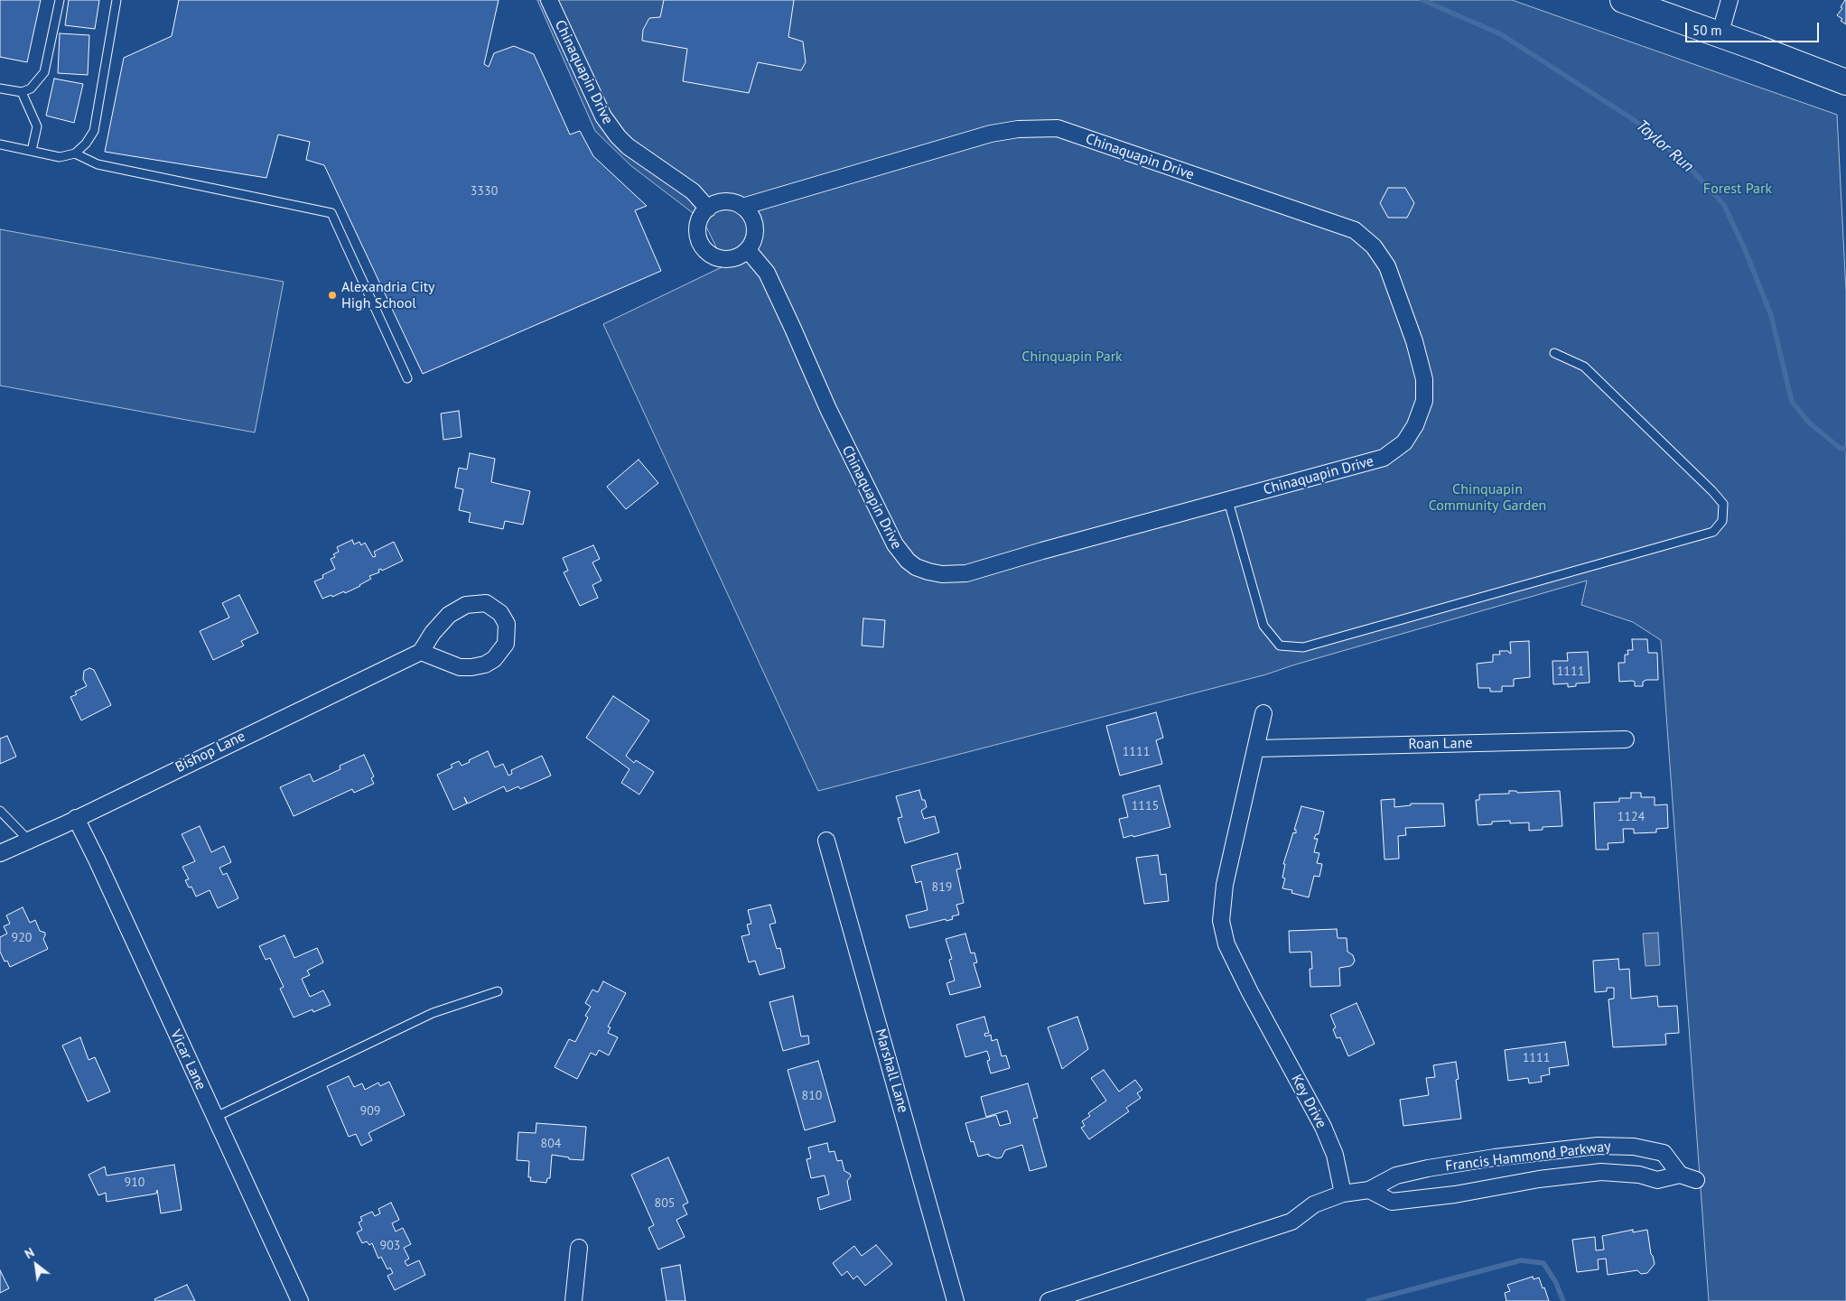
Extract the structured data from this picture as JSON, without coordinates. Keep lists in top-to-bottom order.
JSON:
{
  "streets": {
    "street": [
      "Chinaquapin Drive",
      "Roan Lane",
      "Bishop Lane",
      "Vicar Lane",
      "Marshall Lane",
      "Key Drive",
      "Francis Hammond Parkway"
    ]
  },
  "crossings": [
    ["Roan Lane", "Key Drive"],
    ["Bishop Lane", "Vicar Lane"],
    ["Key Drive", "Francis Hammond Parkway"]
  ],
  "water": ["Taylor Run"],
  "parks": ["Forest Park", "Chinquapin Park", "Chinquapin Community Garden"],
  "places": ["Alexandria City High School"],
  "house_numbers": [
    "3330",
    "1111",
    "1111",
    "1115",
    "1124",
    "819",
    "920",
    "1111",
    "810",
    "909",
    "804",
    "910",
    "805",
    "903"
  ],
  "scale_bar": "50 m",
  "north": "top left"
}
